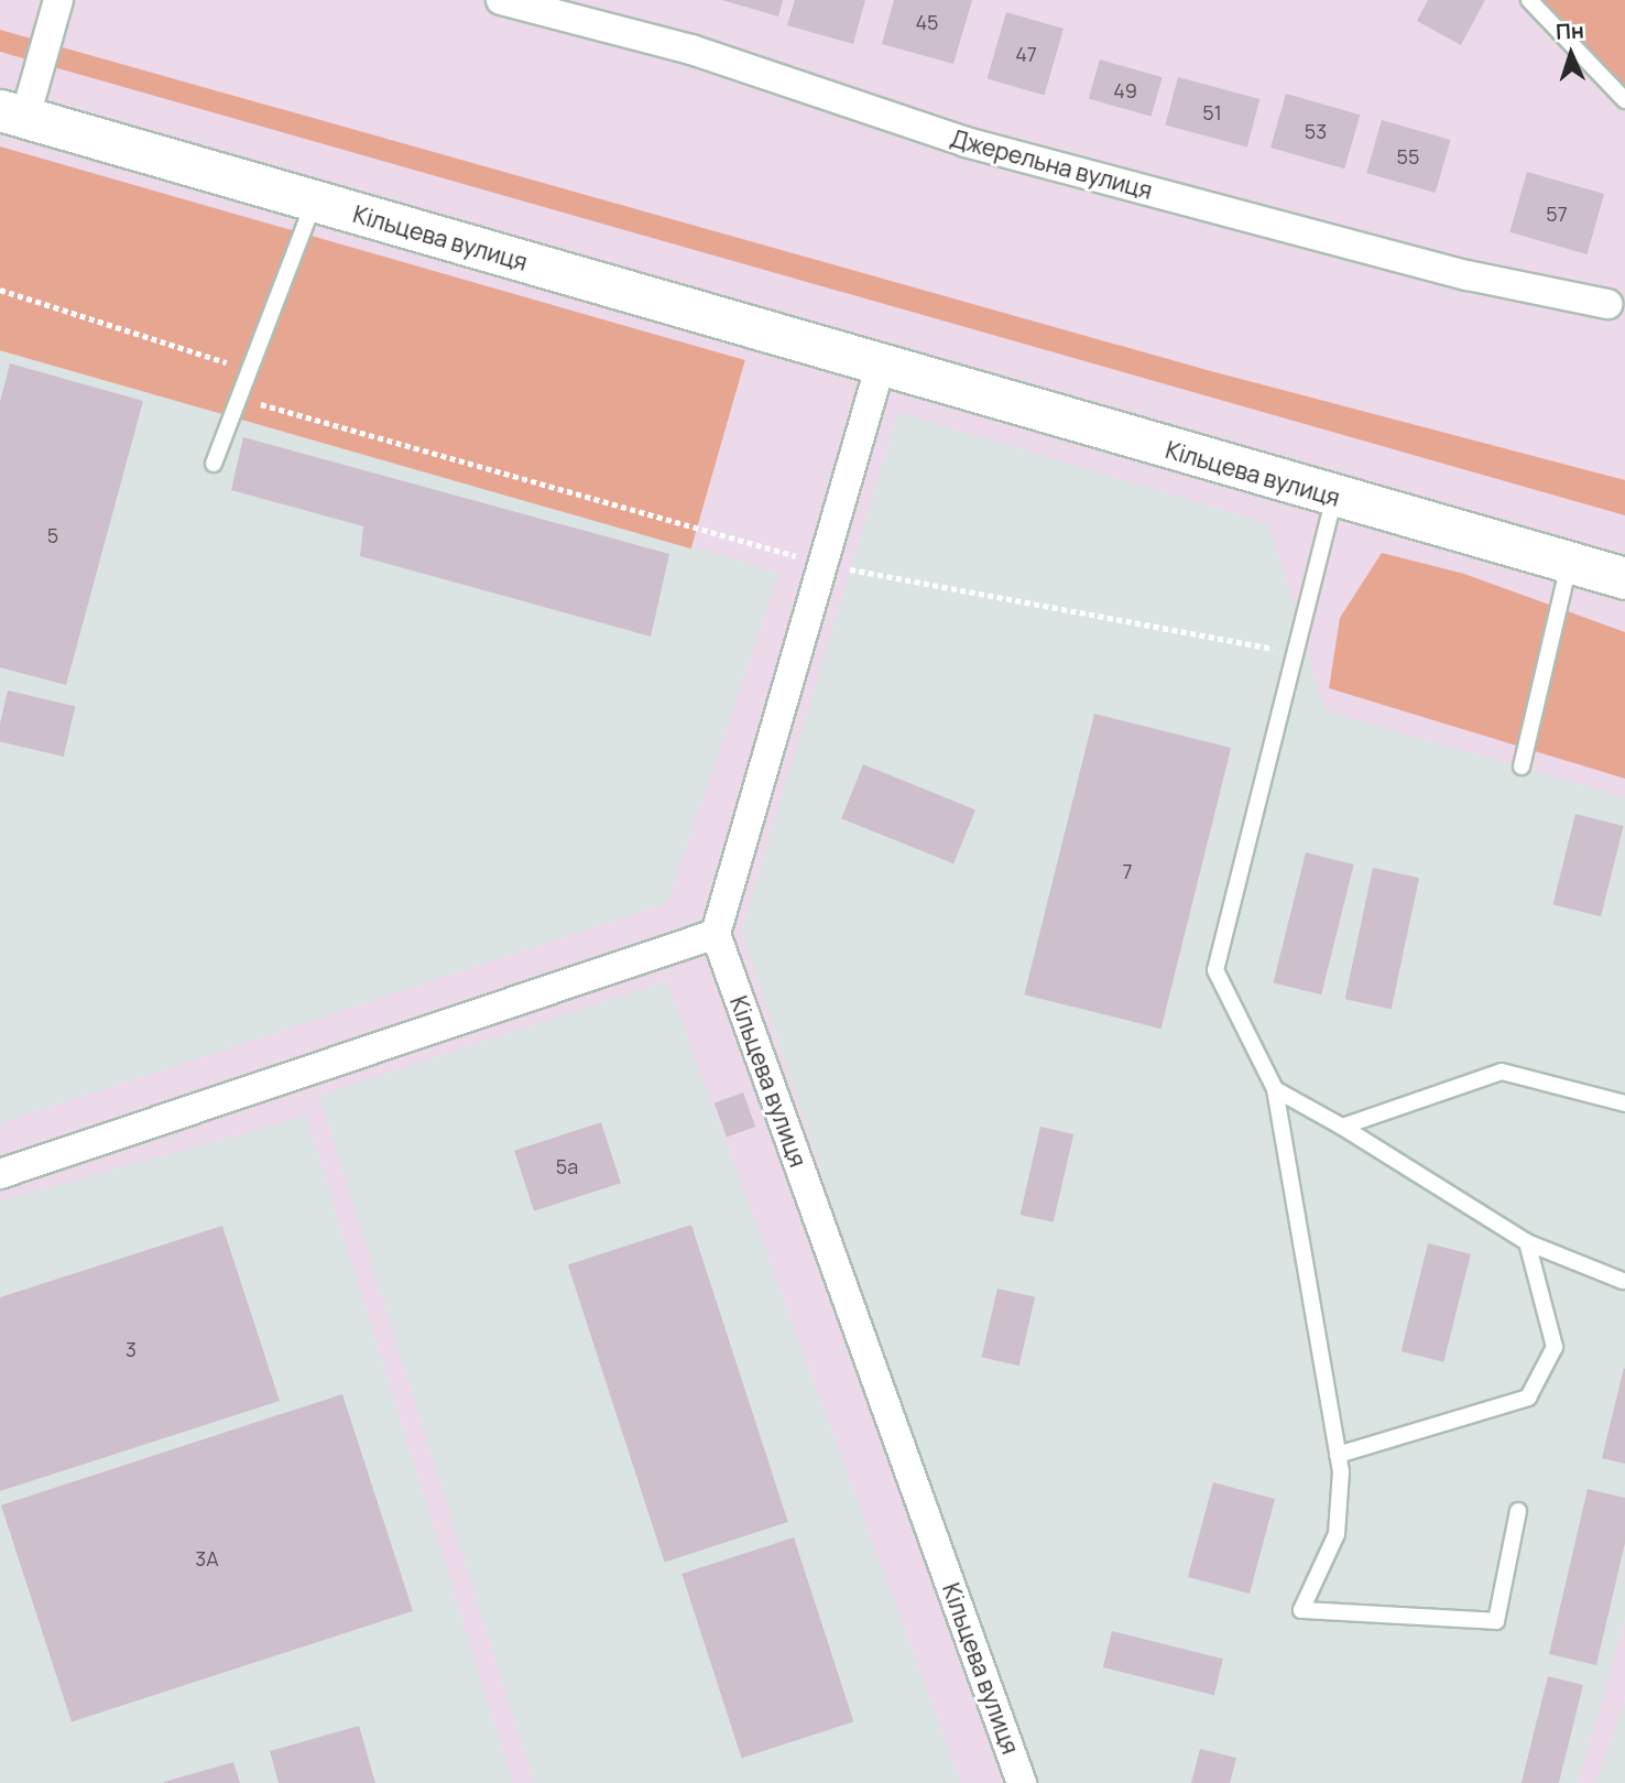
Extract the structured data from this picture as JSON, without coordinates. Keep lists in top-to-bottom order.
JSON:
{
  "streets": {
    "main road": ["Кільцева вулиця"],
    "street": ["Джерельна вулиця"]
  },
  "house_numbers": [
    "45",
    "47",
    "49",
    "51",
    "53",
    "55",
    "57",
    "5",
    "7",
    "5а",
    "3",
    "3А"
  ],
  "north": "top"
}
